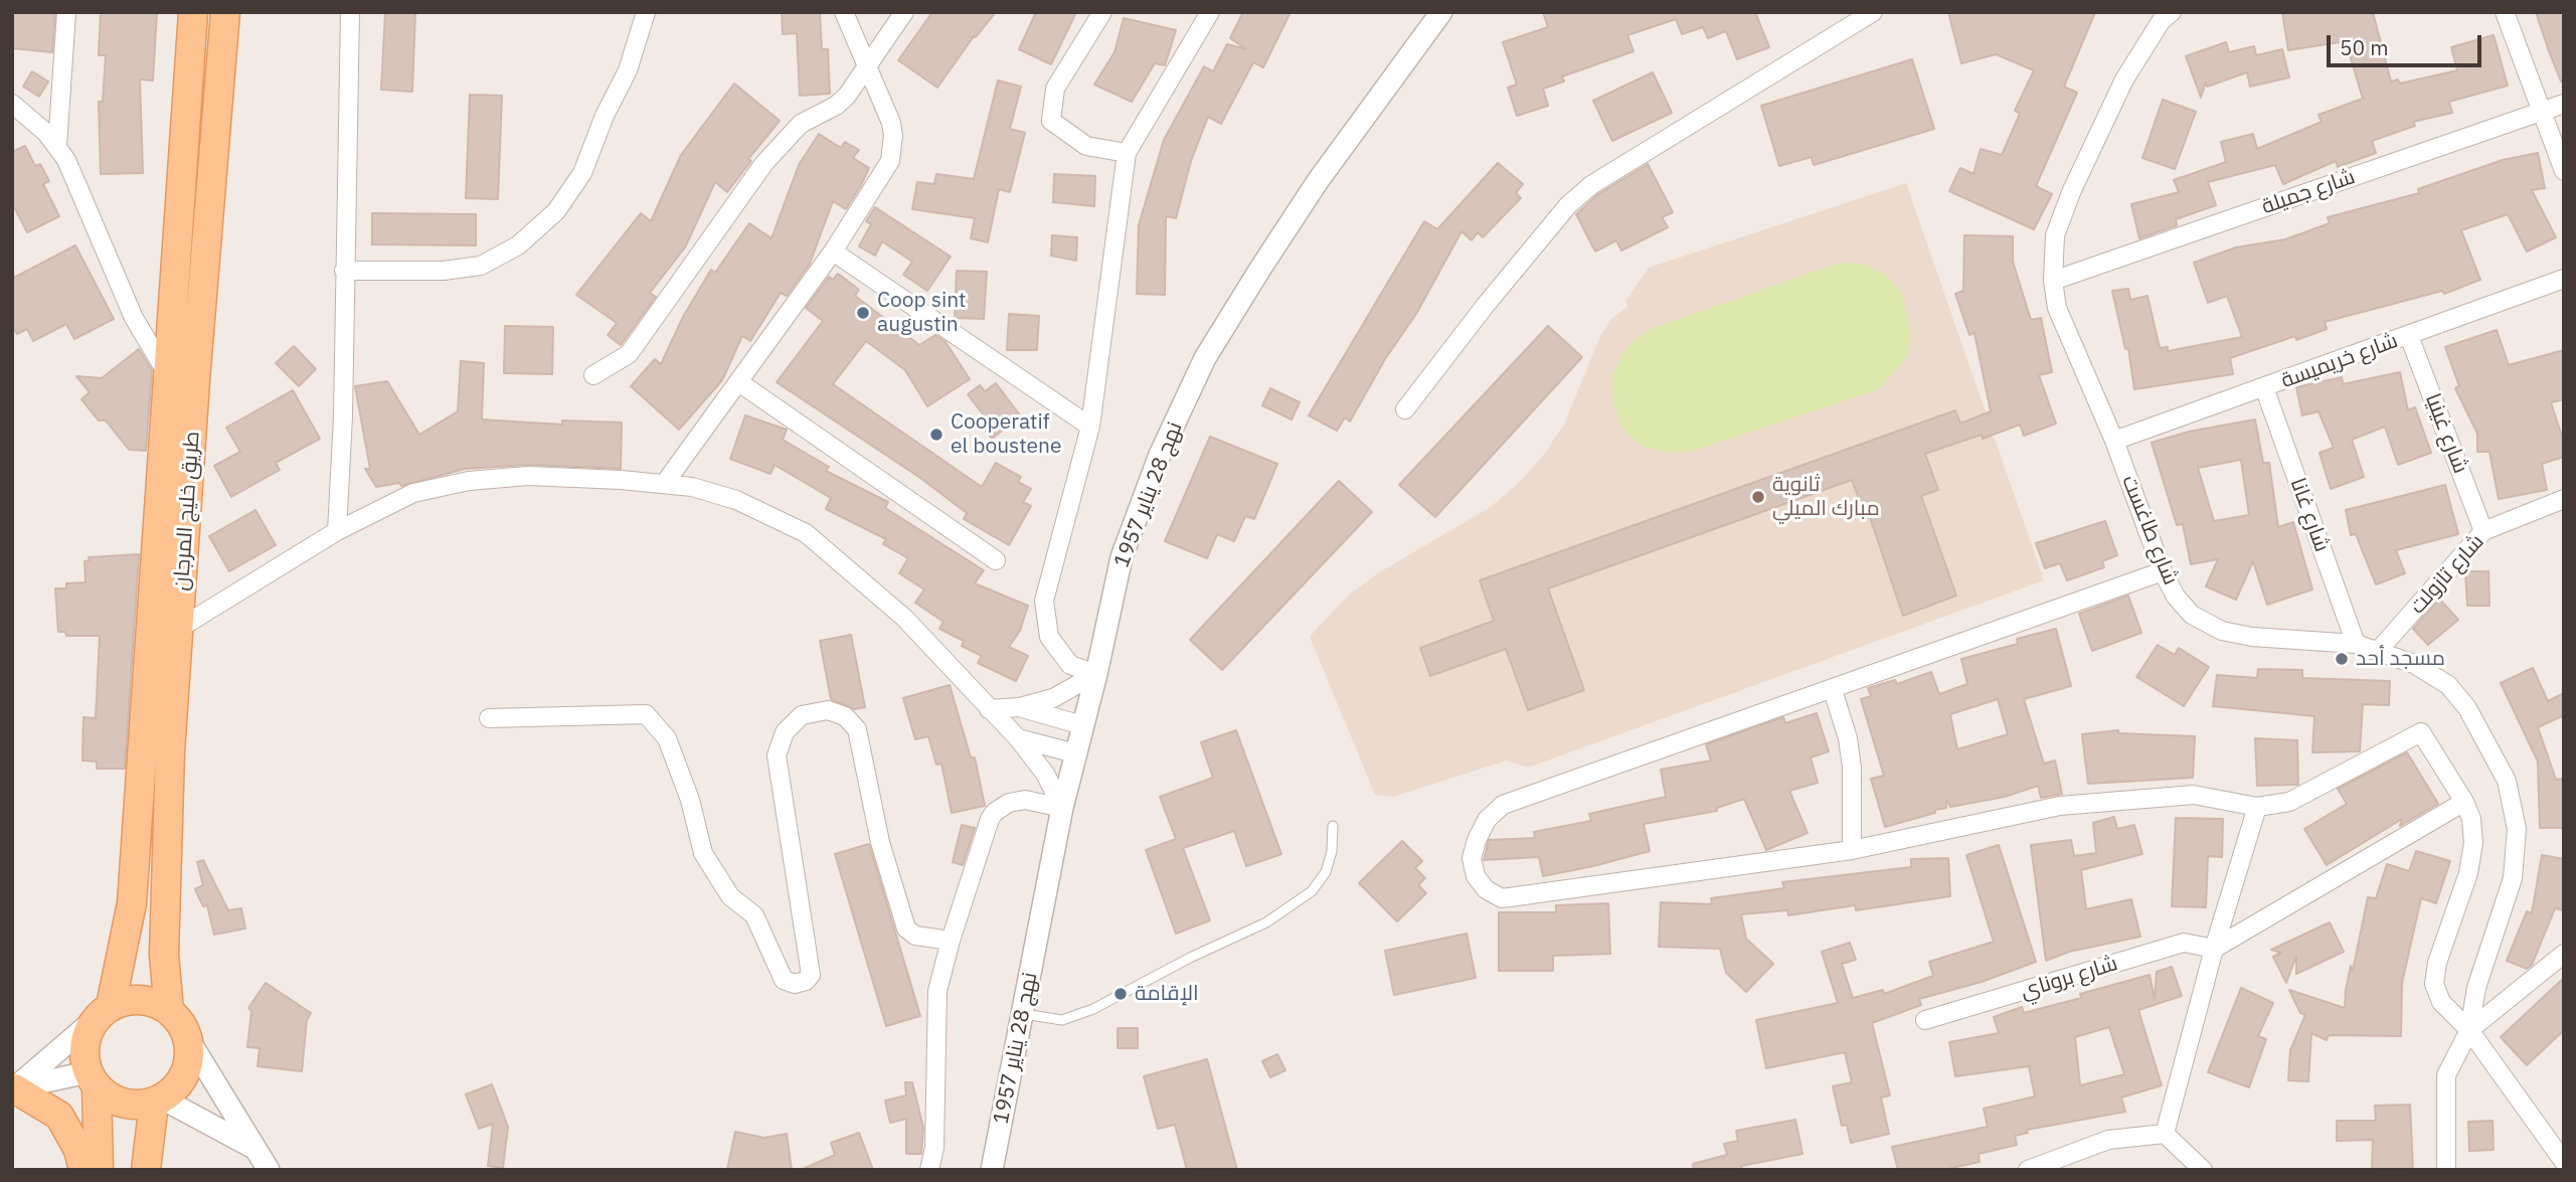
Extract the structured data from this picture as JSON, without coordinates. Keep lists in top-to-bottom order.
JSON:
{
  "streets": {
    "main road": ["طريق خليج المرجان"],
    "street": [
      "شارع جميلة",
      "شارع خريميسة",
      "شارع غينيا",
      "نهج 28 يناير 1957",
      "شارع غانا",
      "شارع طاغست",
      "شارع تازولت",
      "شارع بروناي"
    ]
  },
  "crossings": [
    ["شارع جميلة", "شارع طاغست"],
    ["شارع خريميسة", "شارع غينيا"],
    ["شارع خريميسة", "شارع غانا"],
    ["شارع خريميسة", "شارع طاغست"],
    ["شارع غينيا", "شارع تازولت"],
    ["شارع غانا", "شارع طاغست"],
    ["شارع طاغست", "شارع تازولت"]
  ],
  "places": [
    "Coop sint augustin",
    "Cooperatif el boustene",
    "ثانوية مبارك الميلي",
    "مسجد أحد",
    "الإقامة"
  ],
  "scale_bar": "50 m"
}
